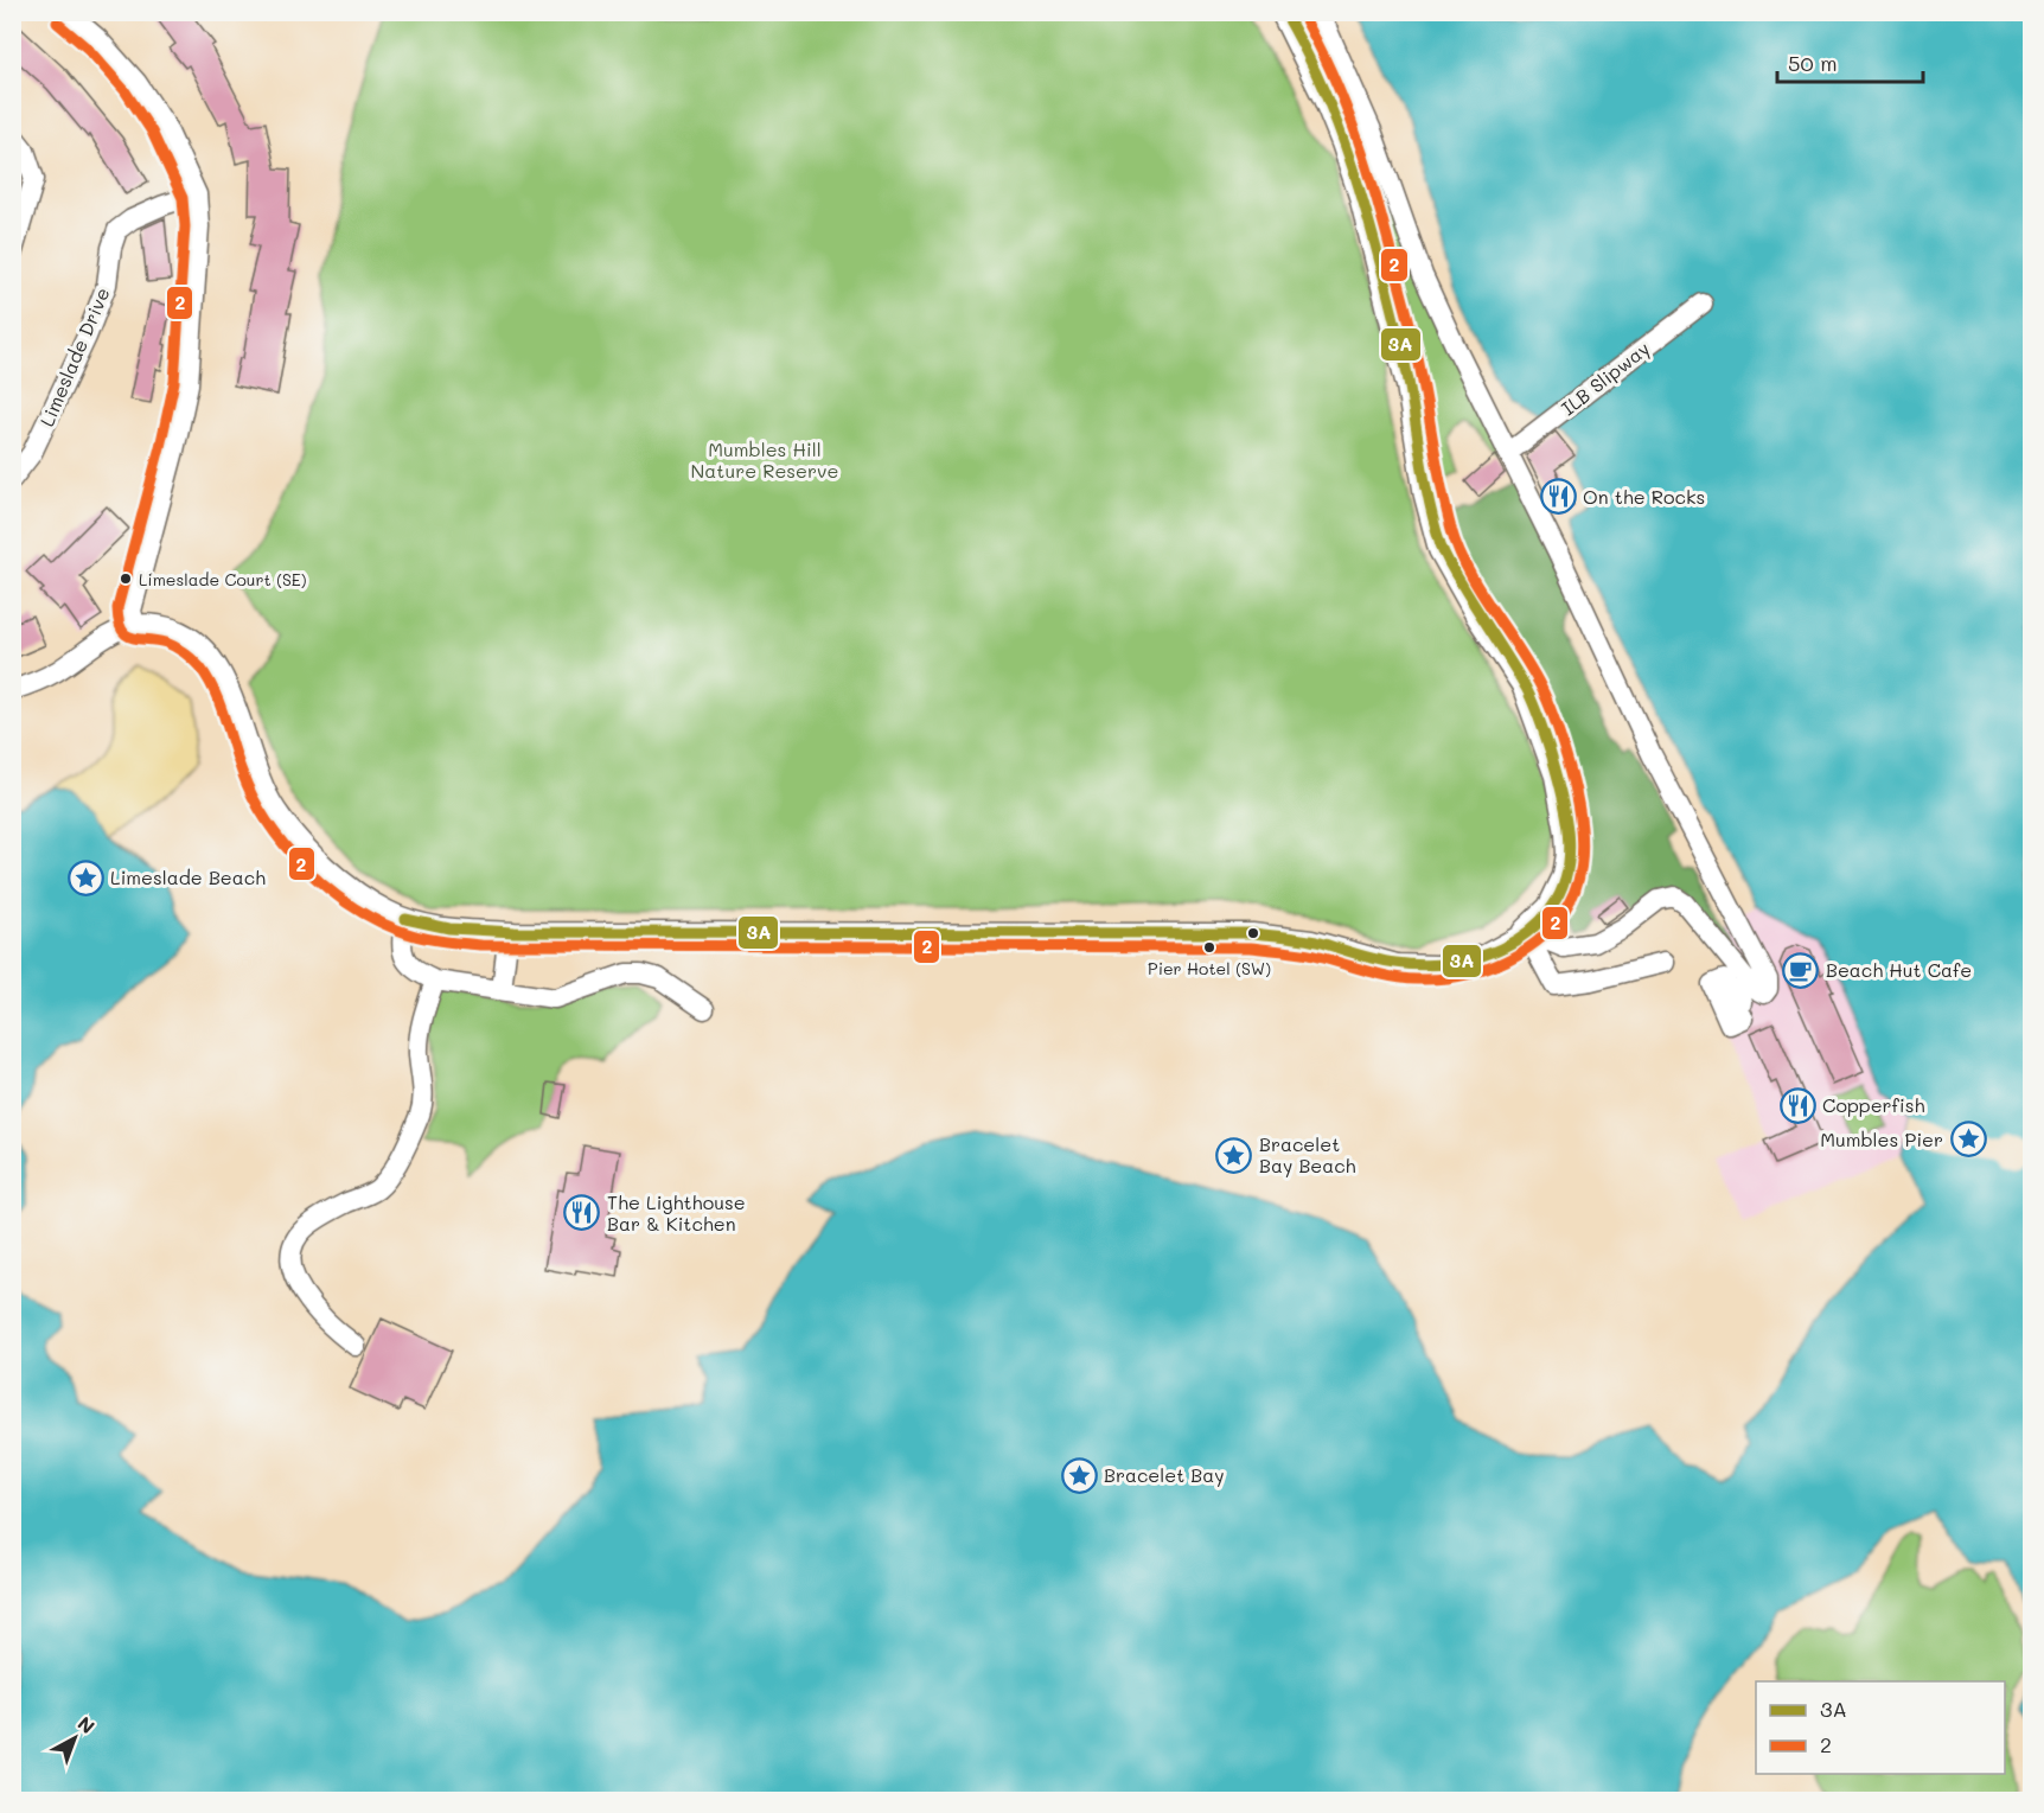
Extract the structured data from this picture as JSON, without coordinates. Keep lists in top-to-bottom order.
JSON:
{
  "streets": {
    "street": ["Limeslade Drive", "ILB Slipway"]
  },
  "parks": ["Mumbles Hill Nature Reserve"],
  "places": {
    "restaurant": ["On the Rocks", "Copperfish", "The Lighthouse Bar & Kitchen"],
    "other": ["Limeslade Court (SE)", "Pier Hotel (SW)"],
    "place": [
      "Limeslade Beach",
      "Mumbles Pier",
      "Bracelet Bay Beach",
      "Bracelet Bay"
    ],
    "cafe": ["Beach Hut Cafe"]
  },
  "lines": ["transit line 3A", "transit line 2"],
  "legend": ["3A", "2"],
  "scale_bar": "50 m",
  "north": "top right"
}
